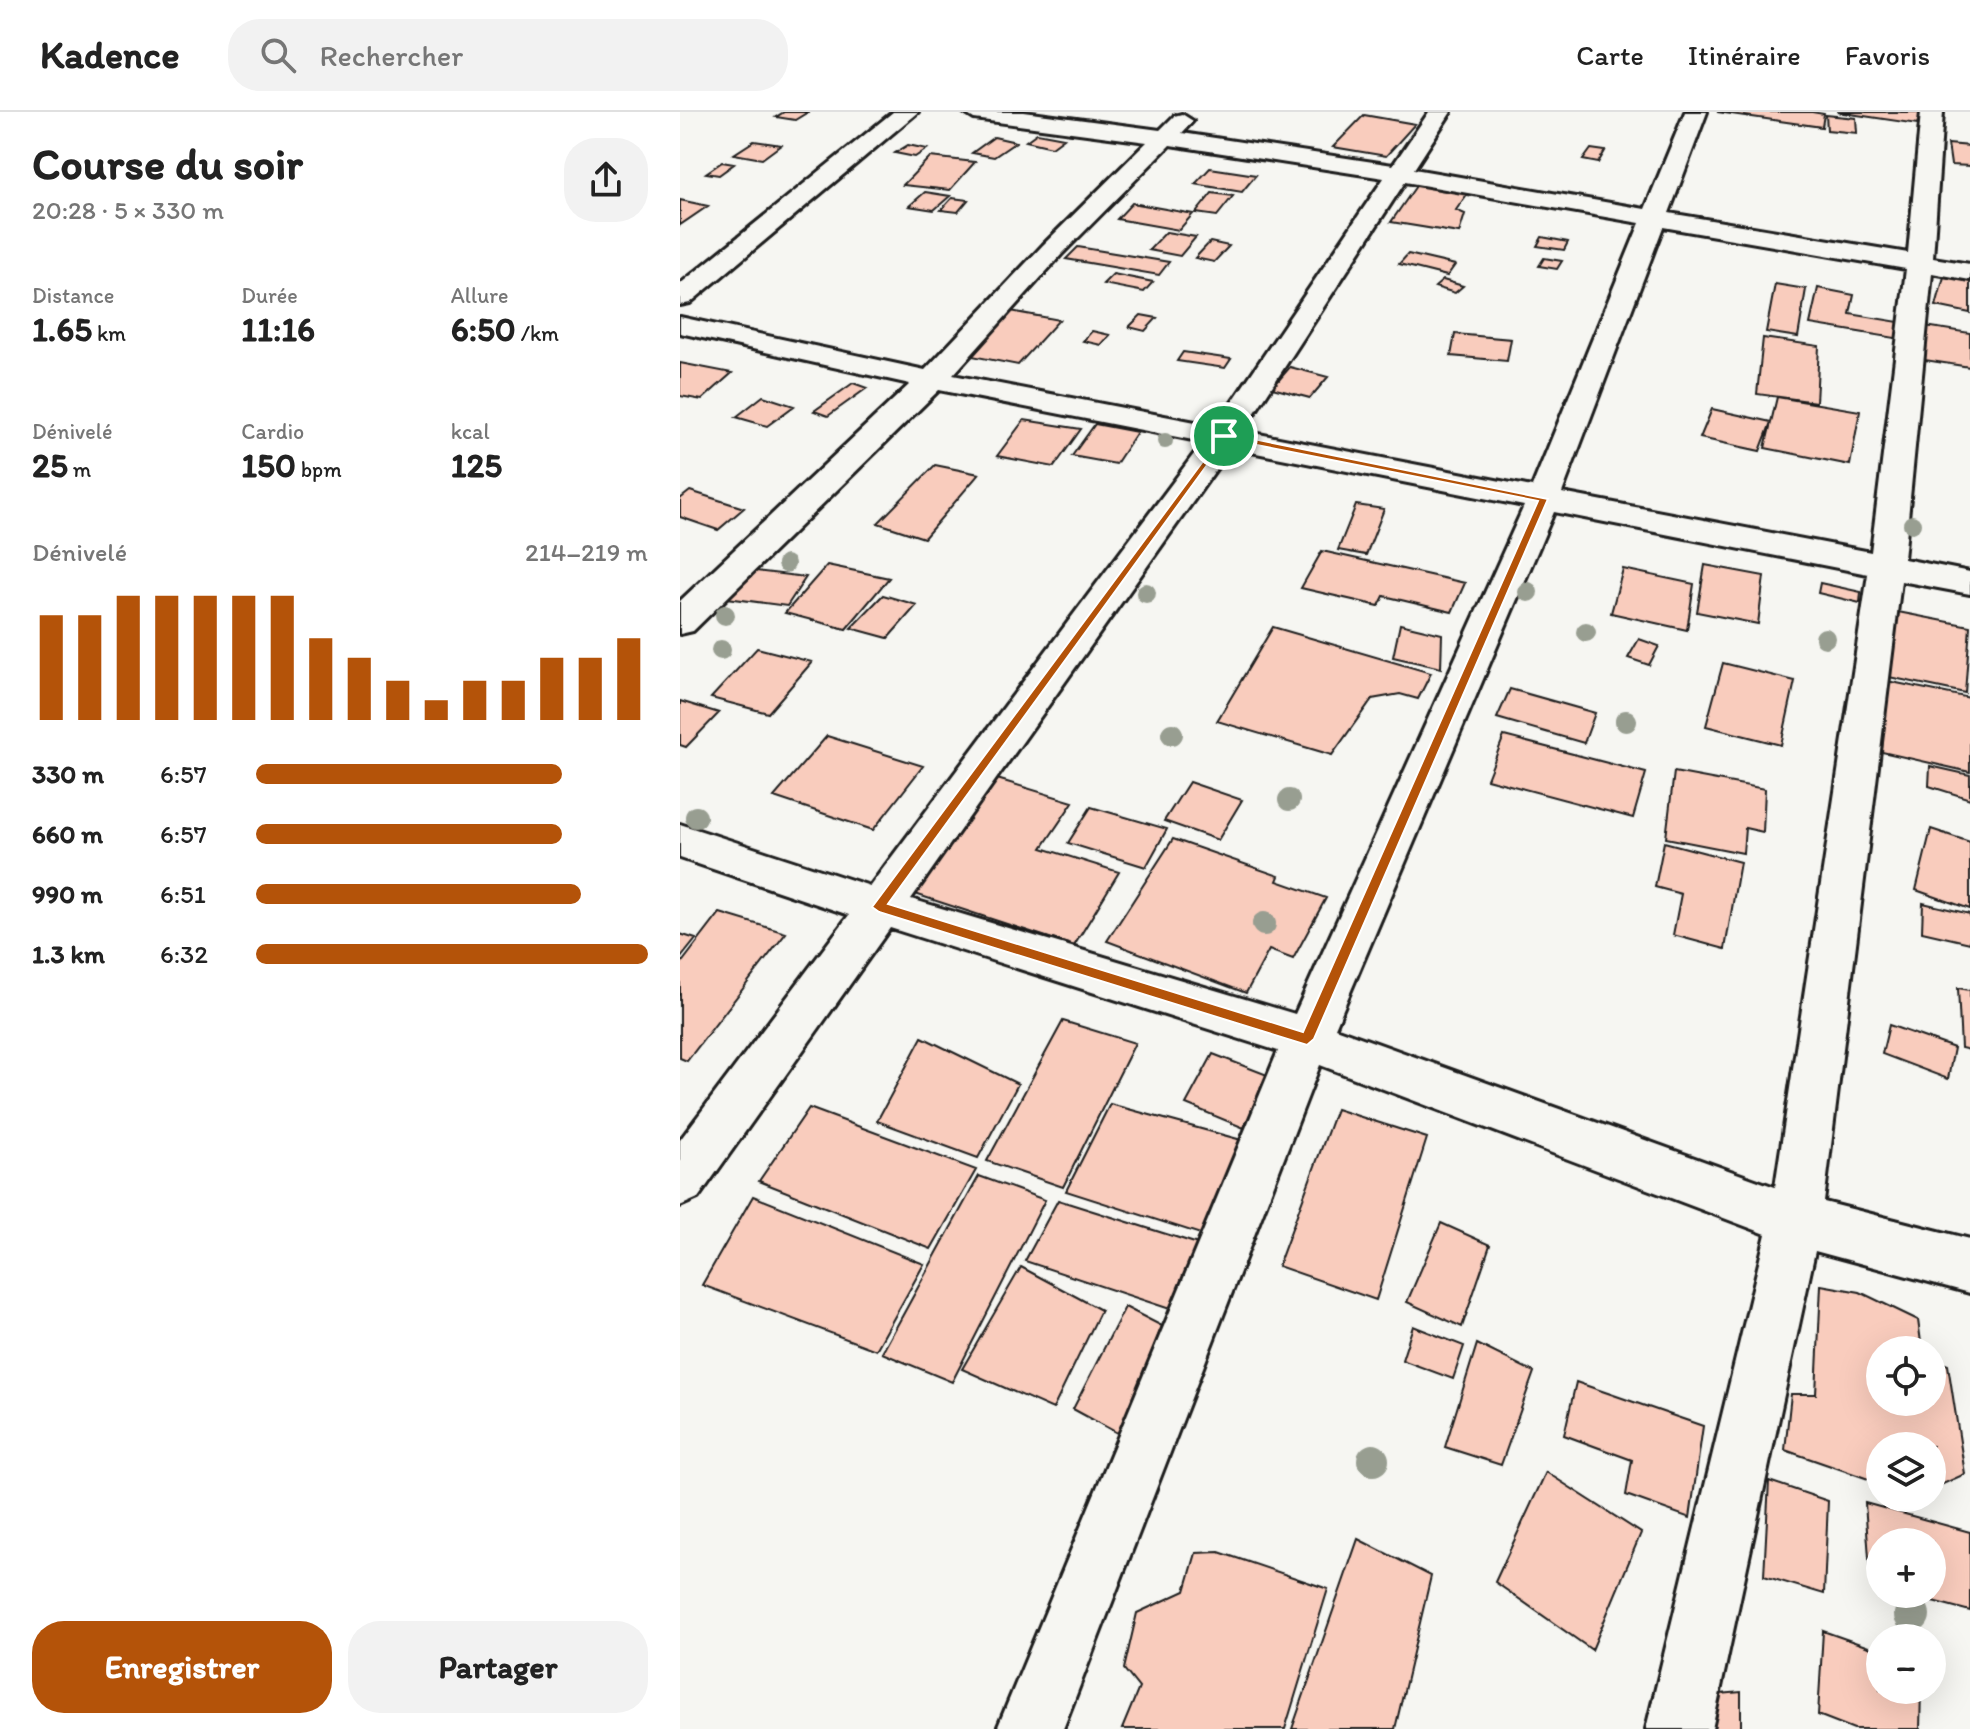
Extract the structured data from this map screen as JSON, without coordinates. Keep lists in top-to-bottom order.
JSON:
{
  "page": {
    "header": "Kadence",
    "search": "Rechercher",
    "nav": ["Carte", "Itinéraire", "Favoris"],
    "heading": ["Course du soir", "20:28 · 5 × 330 m"],
    "stats": [
      ["Distance", "1.65 km"],
      ["Durée", "11:16"],
      ["Allure", "6:50 /km"],
      ["Dénivelé", "25 m"],
      ["Cardio", "150 bpm"],
      ["kcal", "125"]
    ],
    "chart": ["Dénivelé", "214–219 m"],
    "list": [
      {
        "name": "330 m",
        "note": "6:57"
      },
      {
        "name": "660 m",
        "note": "6:57"
      },
      {
        "name": "990 m",
        "note": "6:51"
      },
      {
        "name": "1.3 km",
        "note": "6:32"
      }
    ],
    "map_buttons": ["+", "−"],
    "buttons": ["Enregistrer", "Partager"]
  }
}
